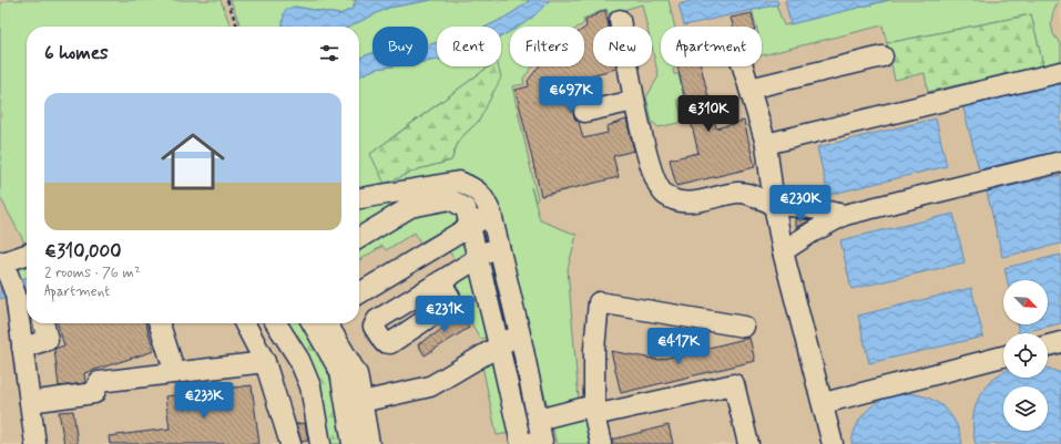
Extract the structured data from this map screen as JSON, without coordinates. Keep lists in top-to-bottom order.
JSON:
{
  "north": "bottom right",
  "page": {
    "chip": [
      "Buy",
      "Rent",
      "Filters",
      "New",
      "Apartment"
    ],
    "heading": "6 homes",
    "price": [
      "€697K",
      "€310K",
      "€230K",
      "€231K",
      "€417K",
      "€233K"
    ],
    "list": [
      {
        "name": "€310,000",
        "note": "2 rooms · 76 m² · Apartment"
      }
    ]
  }
}
